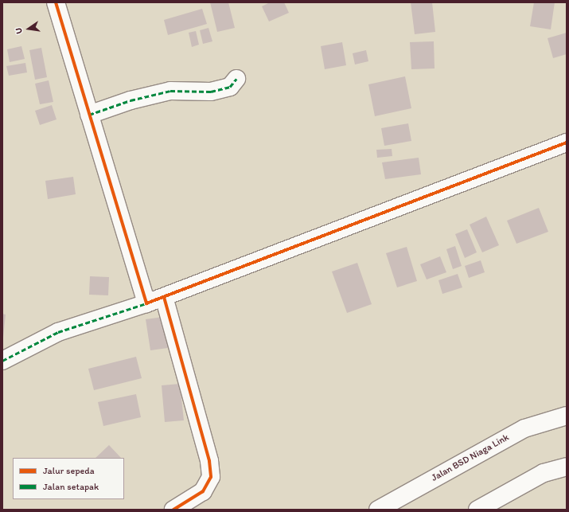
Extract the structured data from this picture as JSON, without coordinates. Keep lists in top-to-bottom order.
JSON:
{
  "streets": {
    "street": ["Jalan BSD Niaga Link"]
  },
  "legend": ["Jalur sepeda", "Jalan setapak"],
  "north": "left"
}
